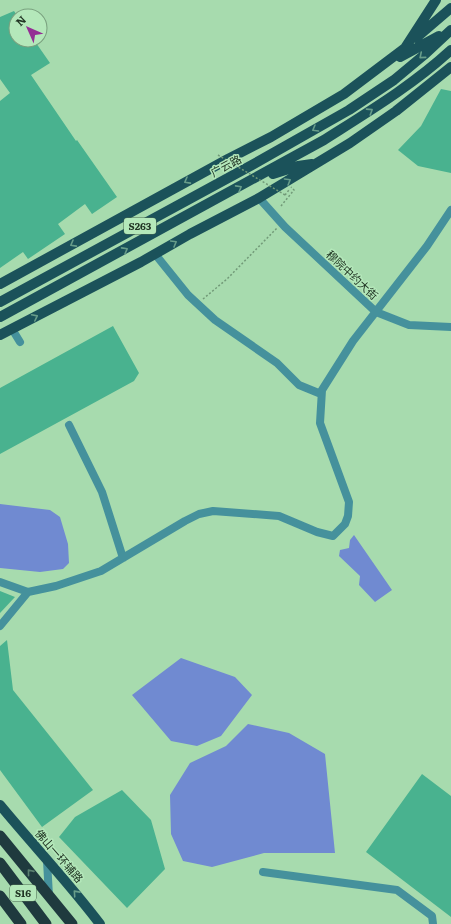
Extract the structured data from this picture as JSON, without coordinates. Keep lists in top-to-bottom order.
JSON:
{
  "streets": {
    "highway": ["S16"],
    "main road": ["广云路", "S263", "佛山一环辅路"],
    "street": ["穆院中约大街"]
  },
  "one_way": ["佛山一环辅路"],
  "north": "top left"
}
